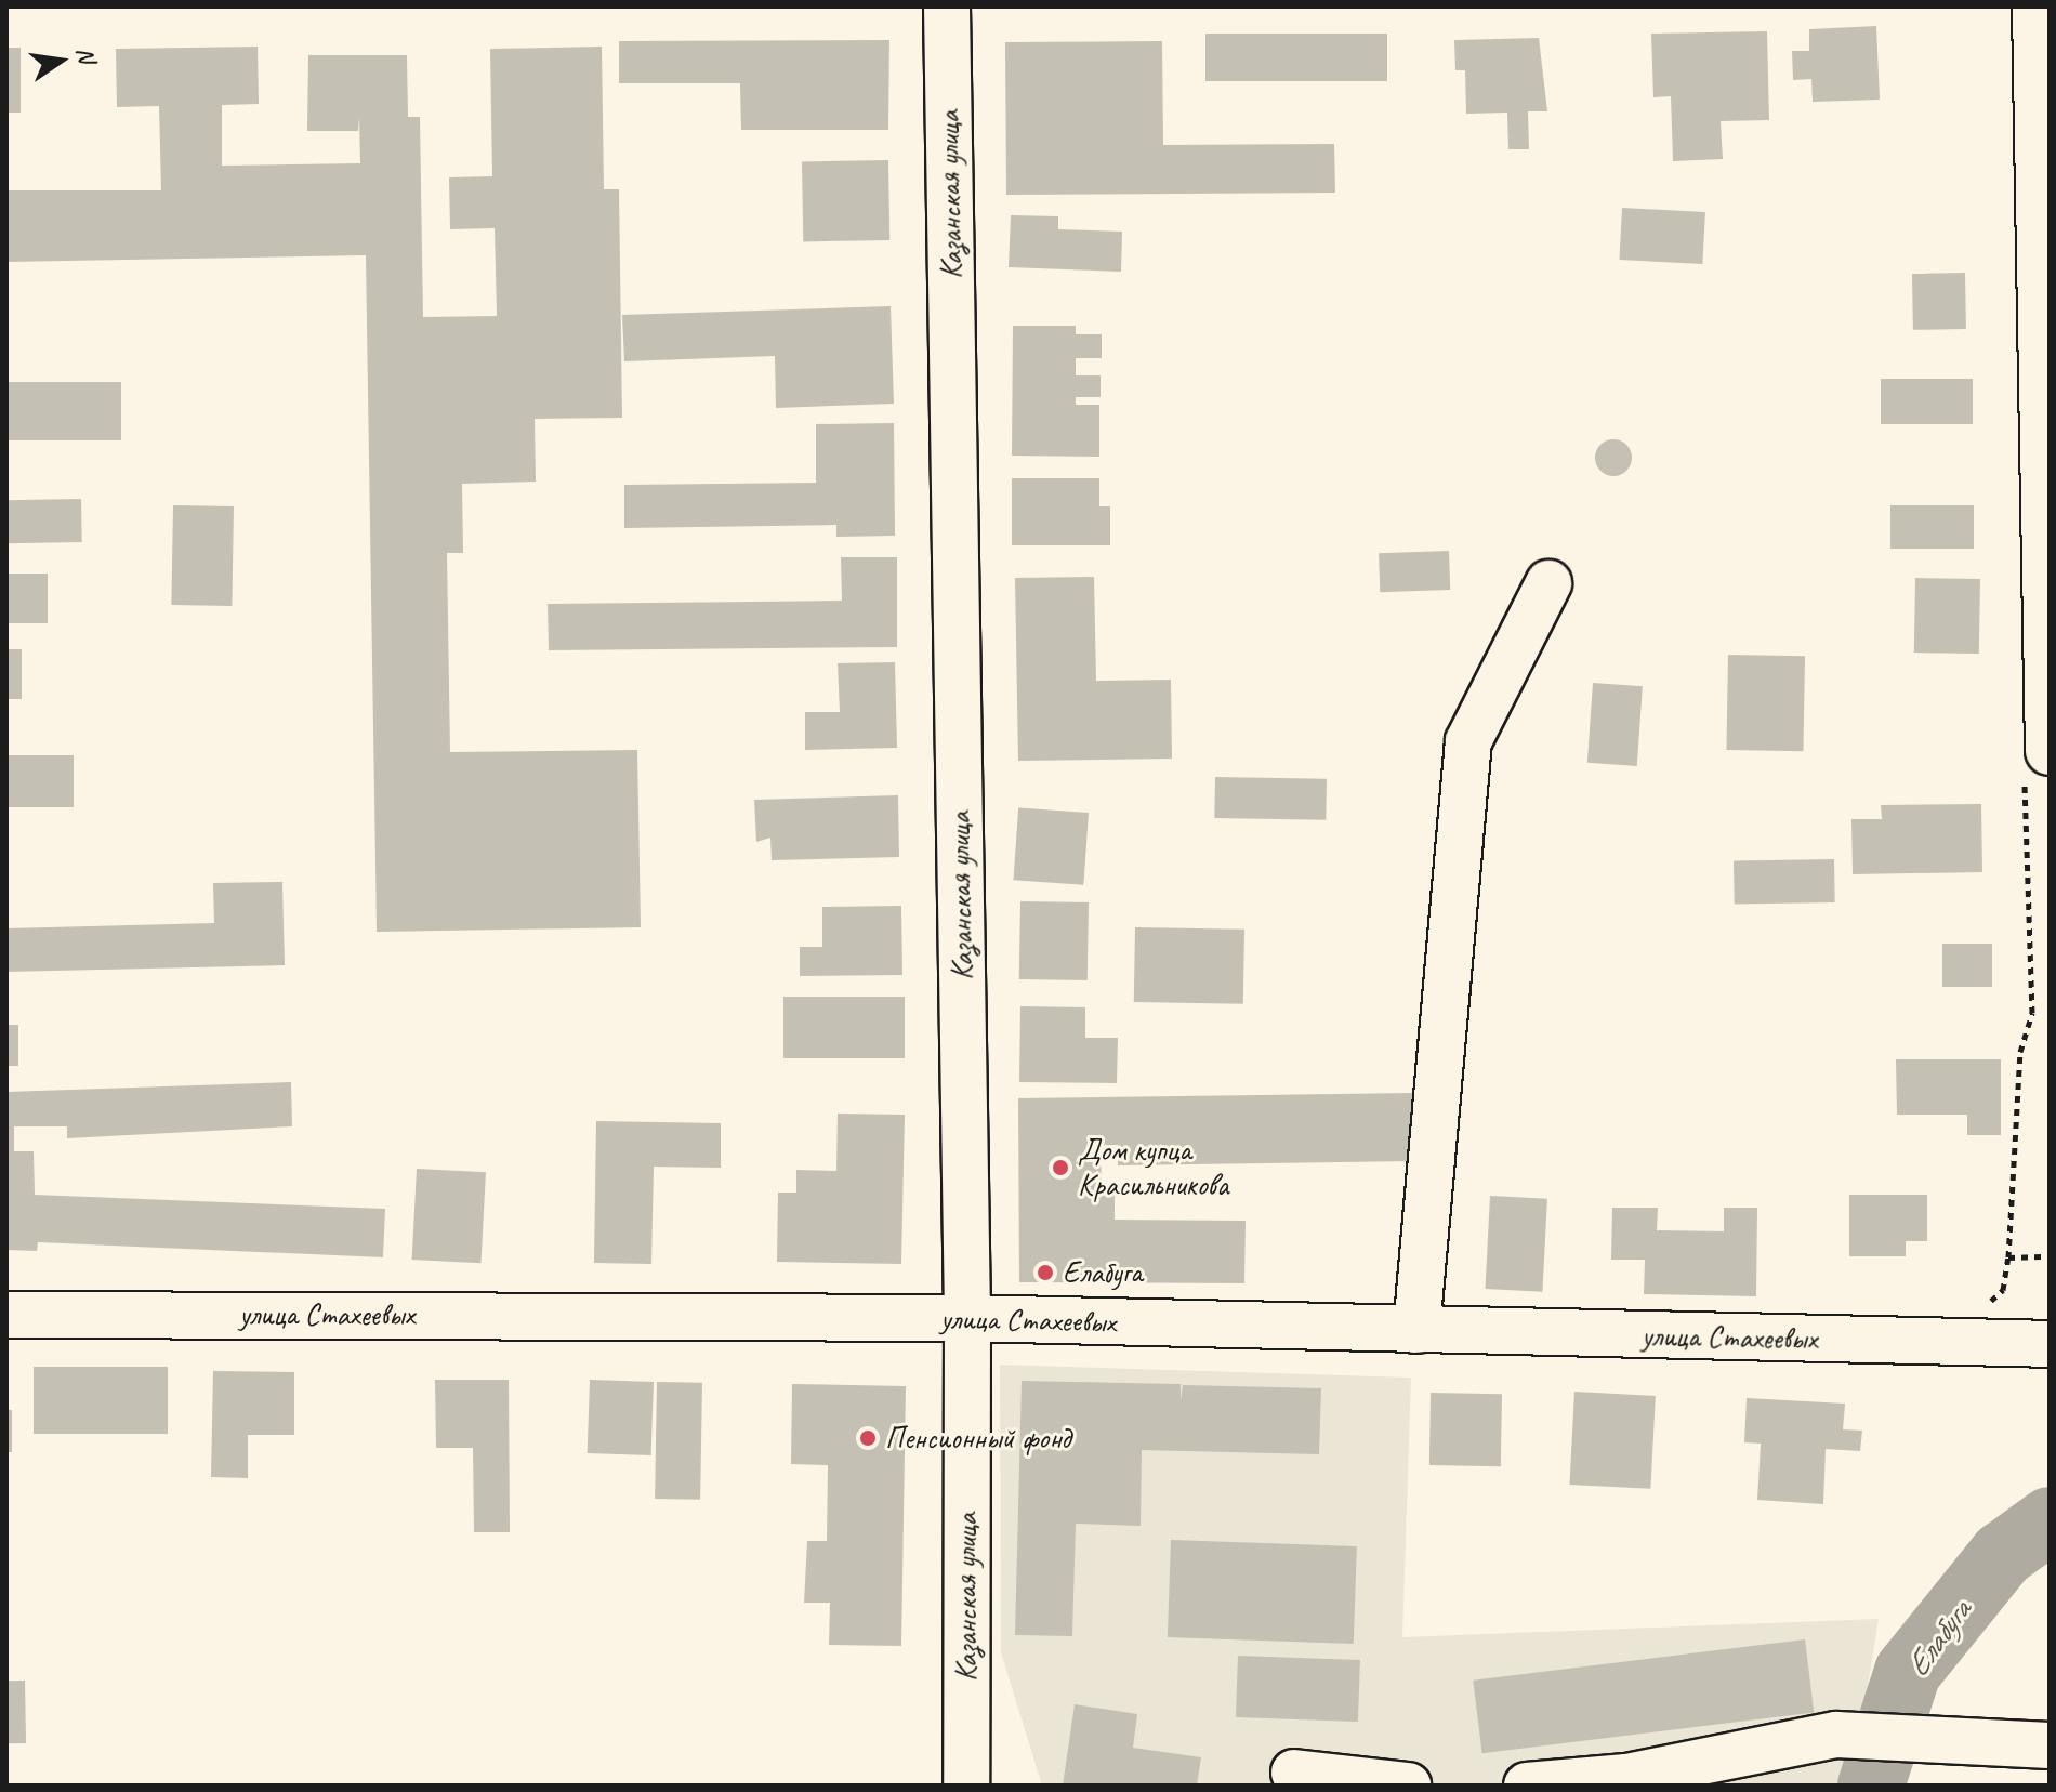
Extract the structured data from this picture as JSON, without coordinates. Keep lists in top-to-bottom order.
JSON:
{
  "streets": {
    "street": ["Казанская улица", "улица Стахеевых"]
  },
  "crossings": [
    ["Казанская улица", "улица Стахеевых"]
  ],
  "water": ["Елабуга"],
  "places": ["Дом купца Красильникова", "Елабуга", "Пенсионный фонд"],
  "north": "right"
}
